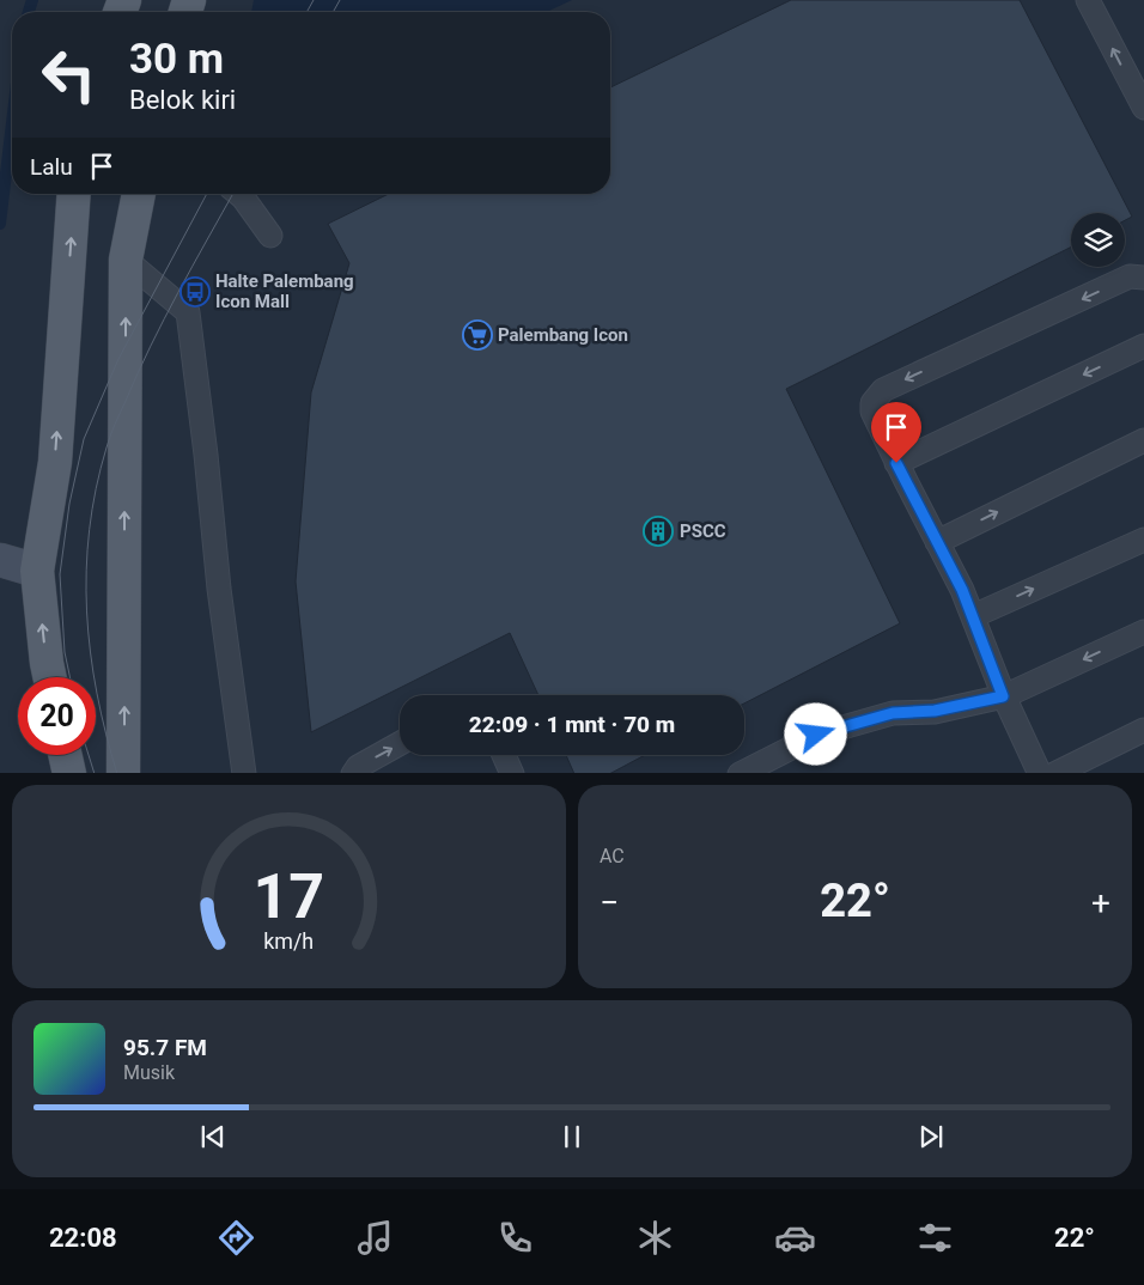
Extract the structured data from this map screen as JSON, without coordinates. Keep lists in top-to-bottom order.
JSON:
{
  "places": {
    "bus stop": ["Halte Palembang Icon Mall"],
    "supermarket": ["Palembang Icon"],
    "building": ["PSCC"]
  },
  "page": {
    "turn": ["30 m", "Belok kiri"],
    "then": "Lalu",
    "limit": "20",
    "trip": "22:09 · 1 mnt · 70 m",
    "tile": "AC",
    "heat": ["−", "22°", "+"],
    "song": ["95.7 FM", "Musik"],
    "tabs": ["22:08", "22°"],
    "gauge": ["17", "km/h"]
  }
}
